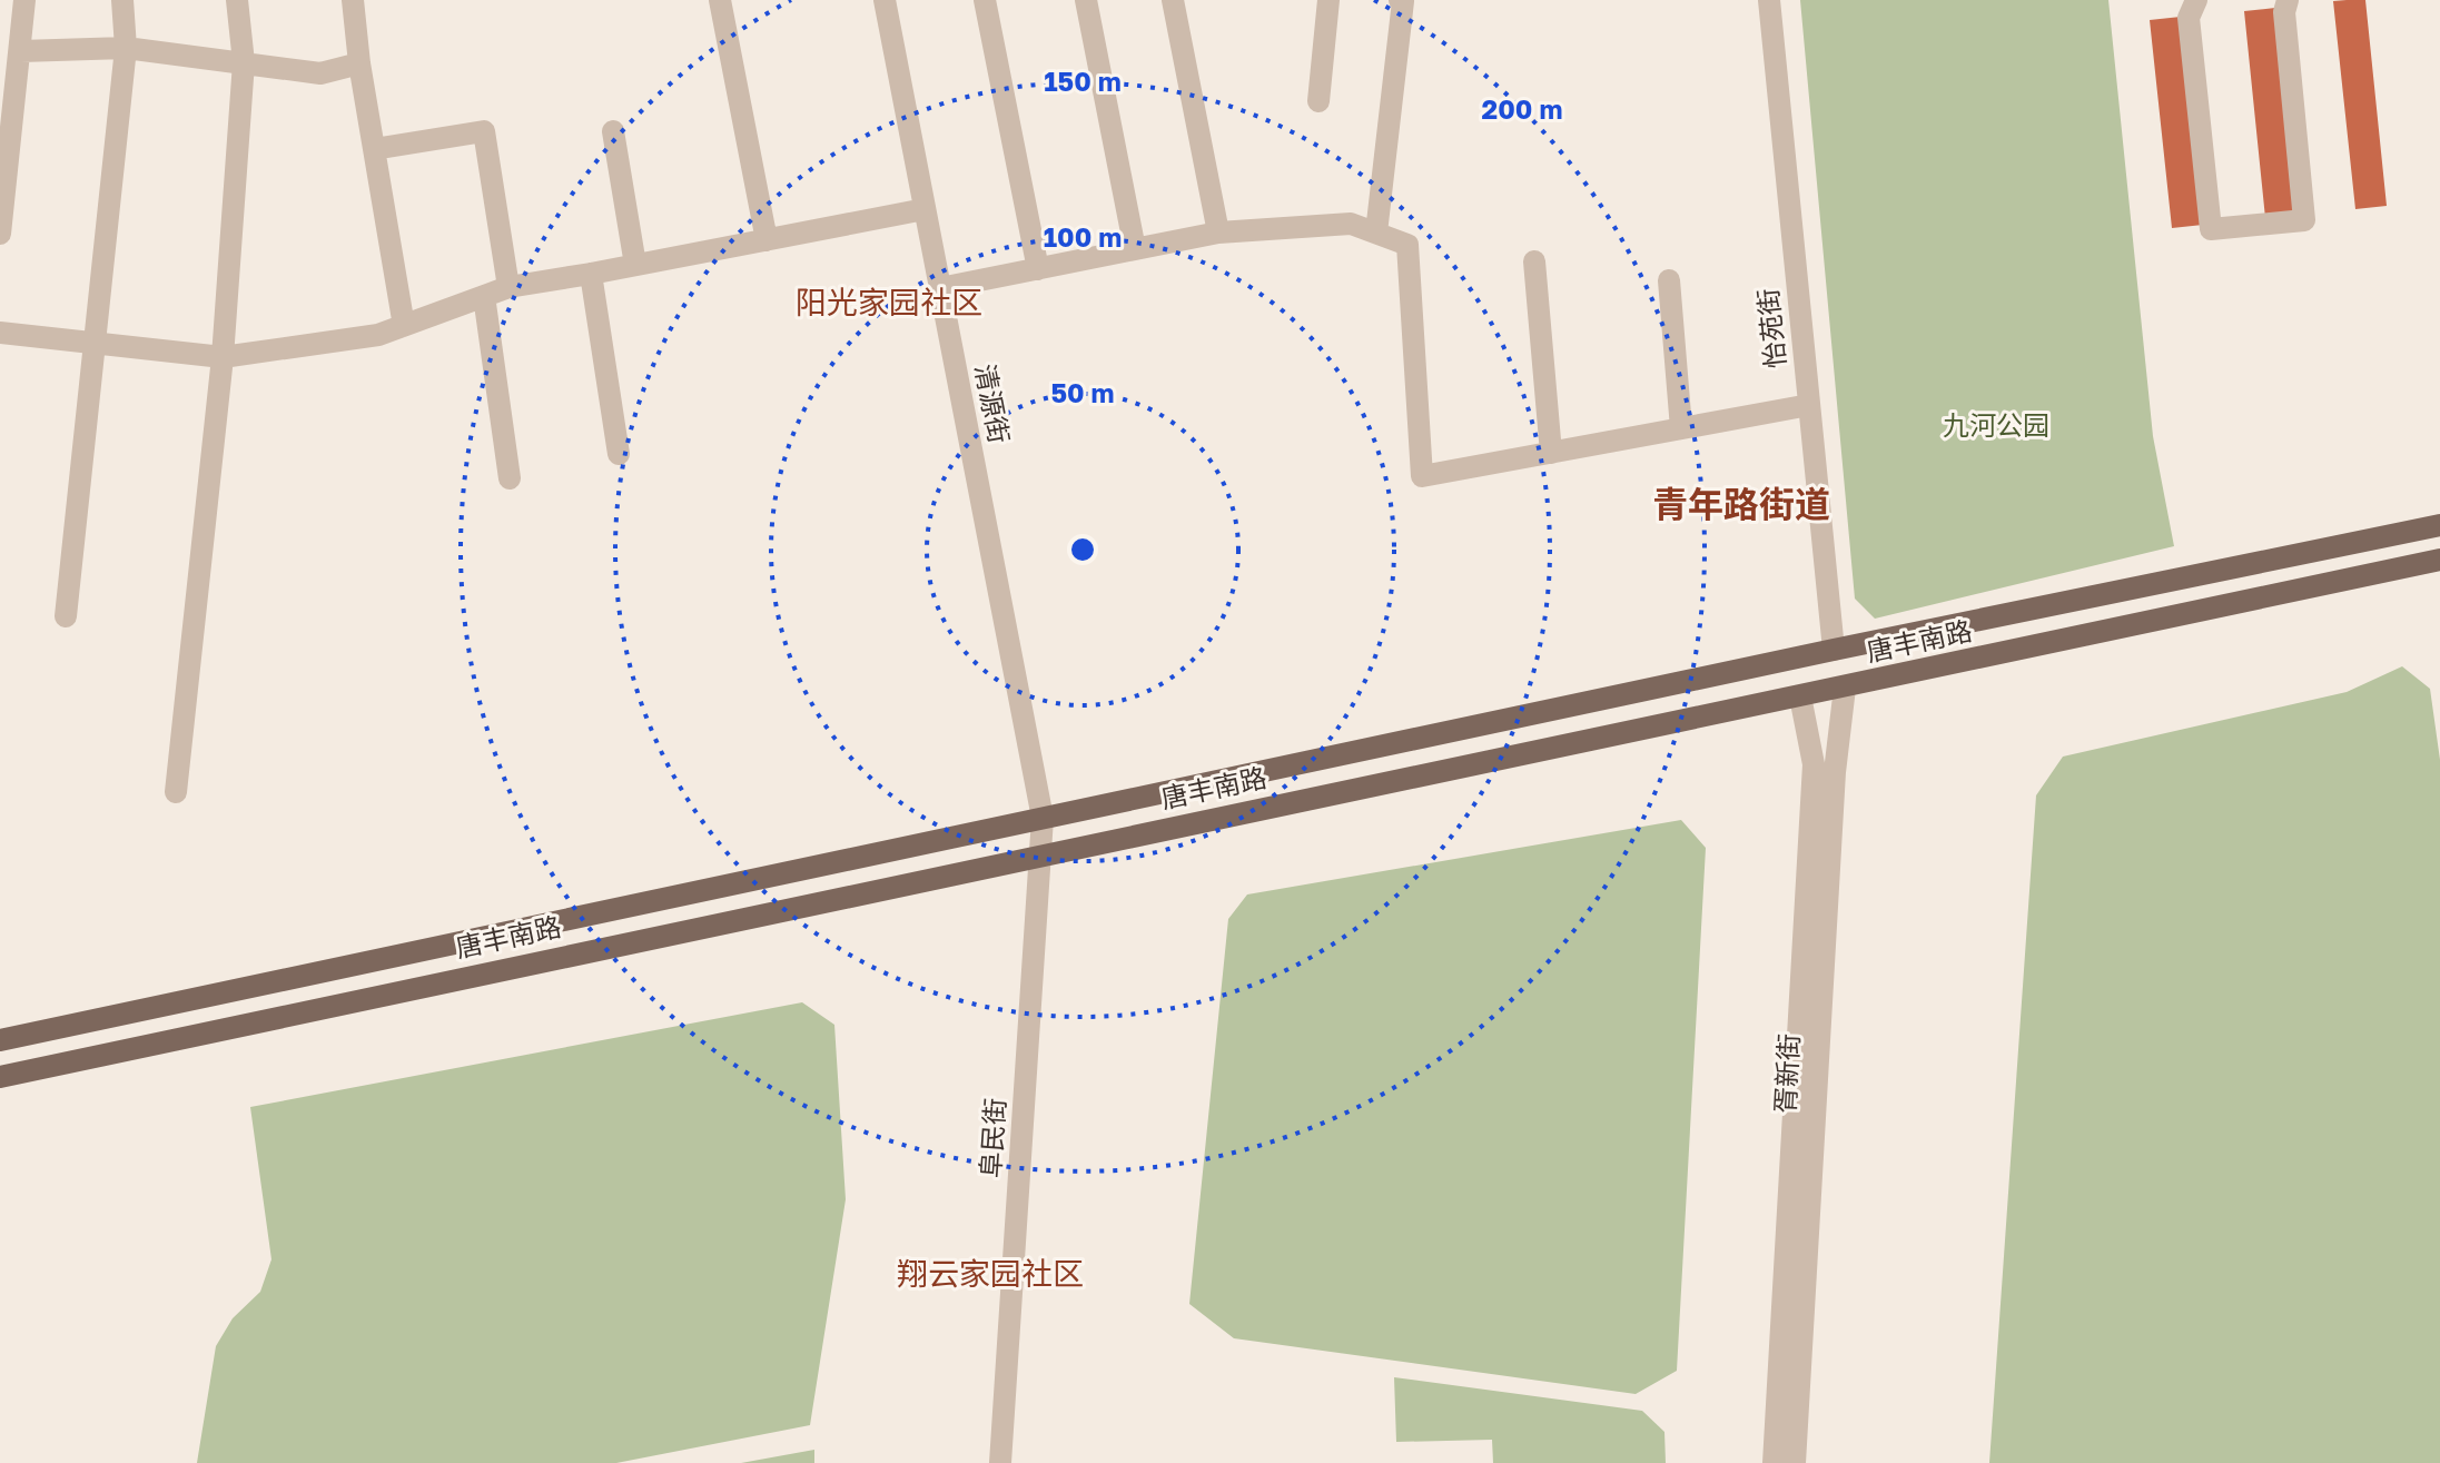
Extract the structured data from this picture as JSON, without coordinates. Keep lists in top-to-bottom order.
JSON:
{
  "streets": {
    "main road": ["唐丰南路"],
    "street": [
      "怡苑街",
      "清源街",
      "胥新街",
      "阜民街"
    ]
  },
  "crossings": [
    ["怡苑街", "唐丰南路"],
    ["清源街", "唐丰南路"],
    ["清源街", "阜民街"],
    ["唐丰南路", "胥新街"],
    ["唐丰南路", "阜民街"]
  ],
  "districts": ["阳光家园社区", "青年路街道", "翔云家园社区"],
  "parks": ["九河公园"],
  "rings": [
    "150 m",
    "200 m",
    "100 m",
    "50 m"
  ]
}
